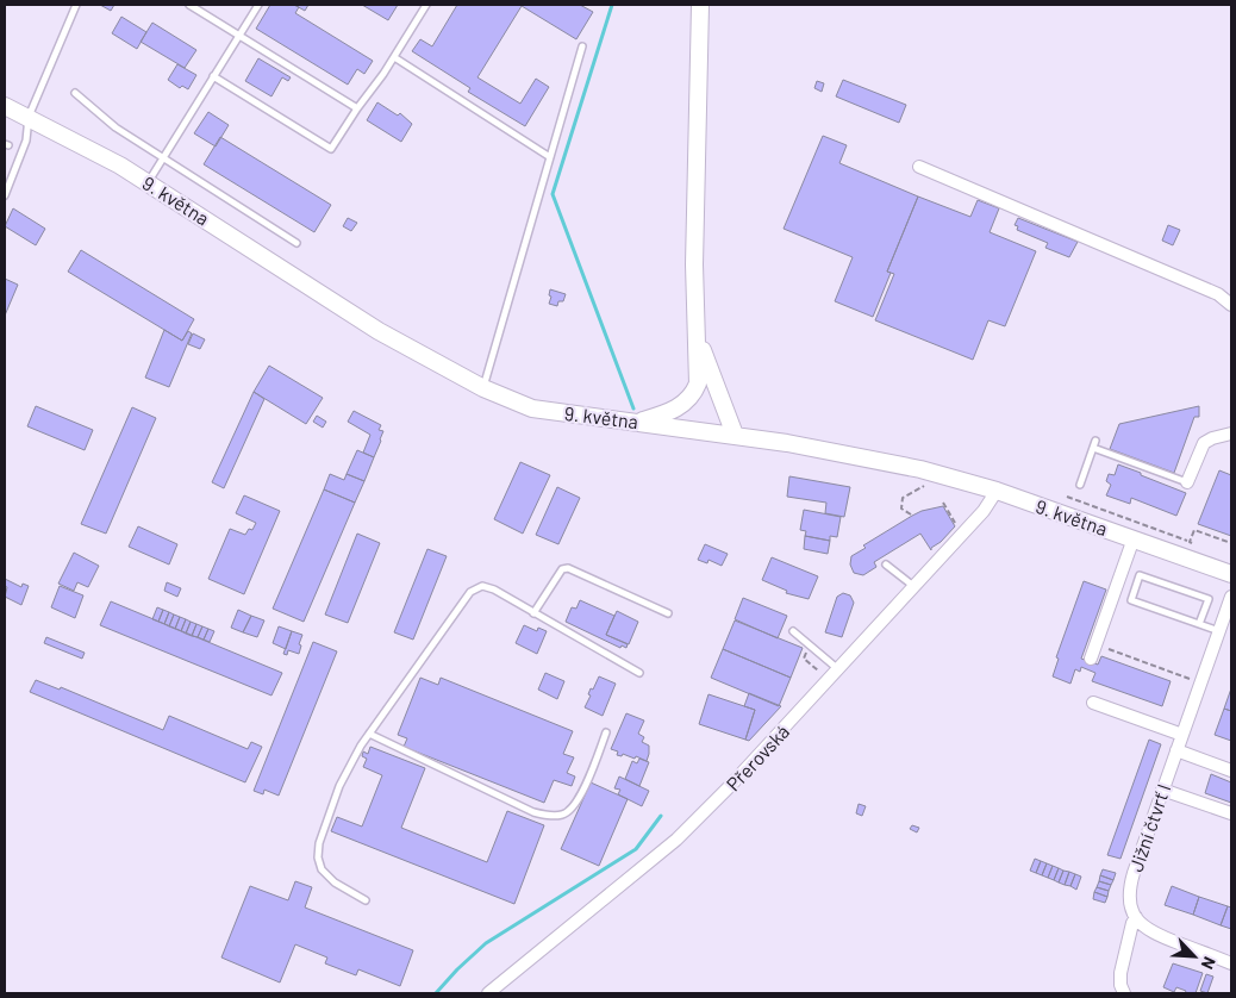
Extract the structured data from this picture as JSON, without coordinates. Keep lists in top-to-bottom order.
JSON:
{
  "streets": {
    "main road": ["9. května"],
    "street": ["Přerovská", "Jižní čtvrť I"]
  },
  "crossings": [
    ["9. května", "Přerovská"]
  ],
  "north": "bottom right"
}
